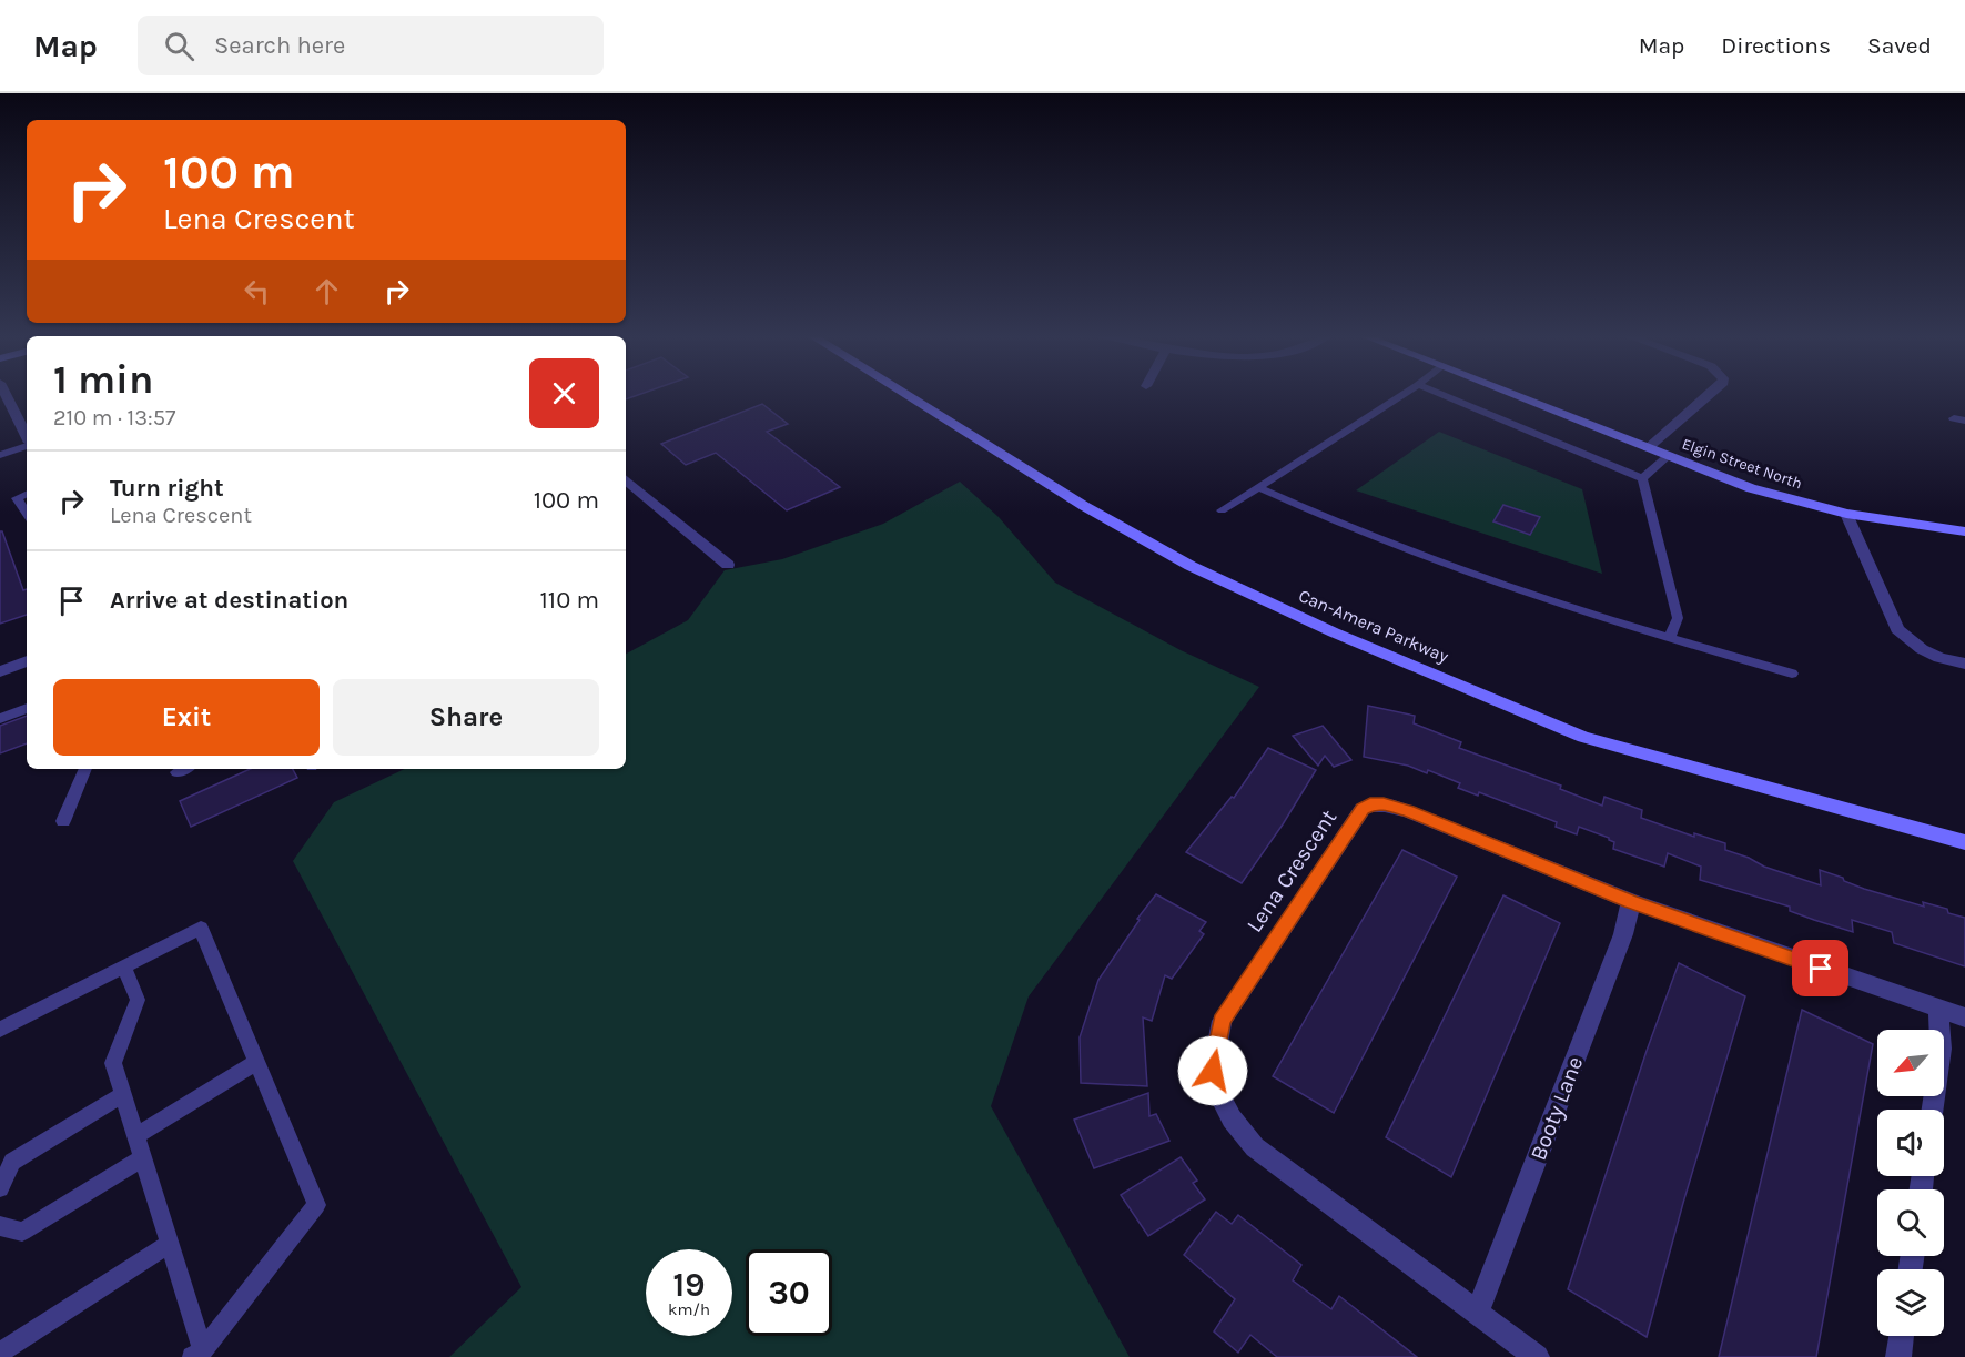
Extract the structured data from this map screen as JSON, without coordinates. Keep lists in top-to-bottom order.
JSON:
{
  "streets": {
    "main road": ["Elgin Street North", "Can-Amera Parkway"],
    "street": ["Lena Crescent", "Booty Lane"]
  },
  "crossings": [
    ["Lena Crescent", "Booty Lane"]
  ],
  "north": "bottom left",
  "page": {
    "header": "Map",
    "search": "Search here",
    "nav": ["Map", "Directions", "Saved"],
    "turn": ["100 m", "Lena Crescent"],
    "heading": ["1 min", "210 m · 13:57"],
    "list": [
      {
        "name": "Turn right",
        "note": "Lena Crescent",
        "value": "100 m"
      },
      {
        "name": "Arrive at destination",
        "value": "110 m"
      }
    ],
    "buttons": ["Exit", "Share"],
    "speed": "19 km/h",
    "limit": "30"
  }
}
